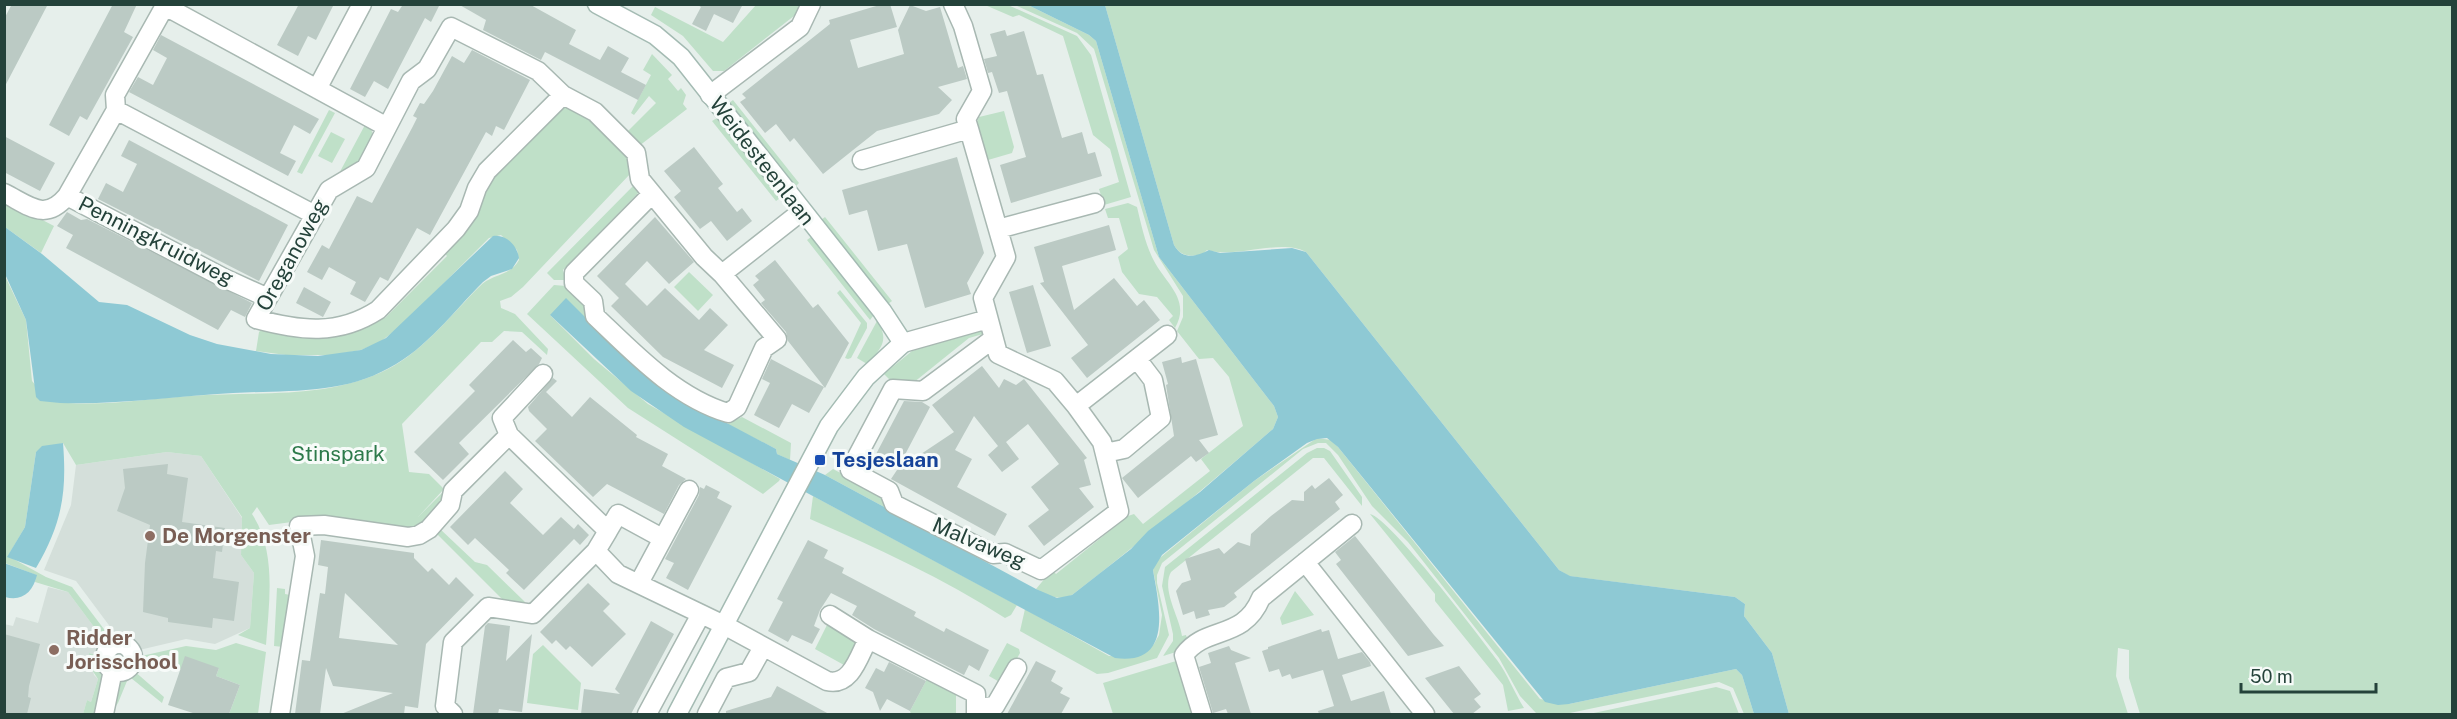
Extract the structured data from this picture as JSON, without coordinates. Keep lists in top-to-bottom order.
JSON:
{
  "streets": {
    "street": [
      "Weidesteenlaan",
      "Penningkruidweg",
      "Oreganoweg",
      "Malvaweg"
    ]
  },
  "crossings": [
    ["Penningkruidweg", "Oreganoweg"]
  ],
  "parks": ["Stinspark"],
  "places": {
    "transit": ["Tesjeslaan"],
    "other": ["De Morgenster", "Ridder Jorisschool"]
  },
  "scale_bar": "50 m"
}
